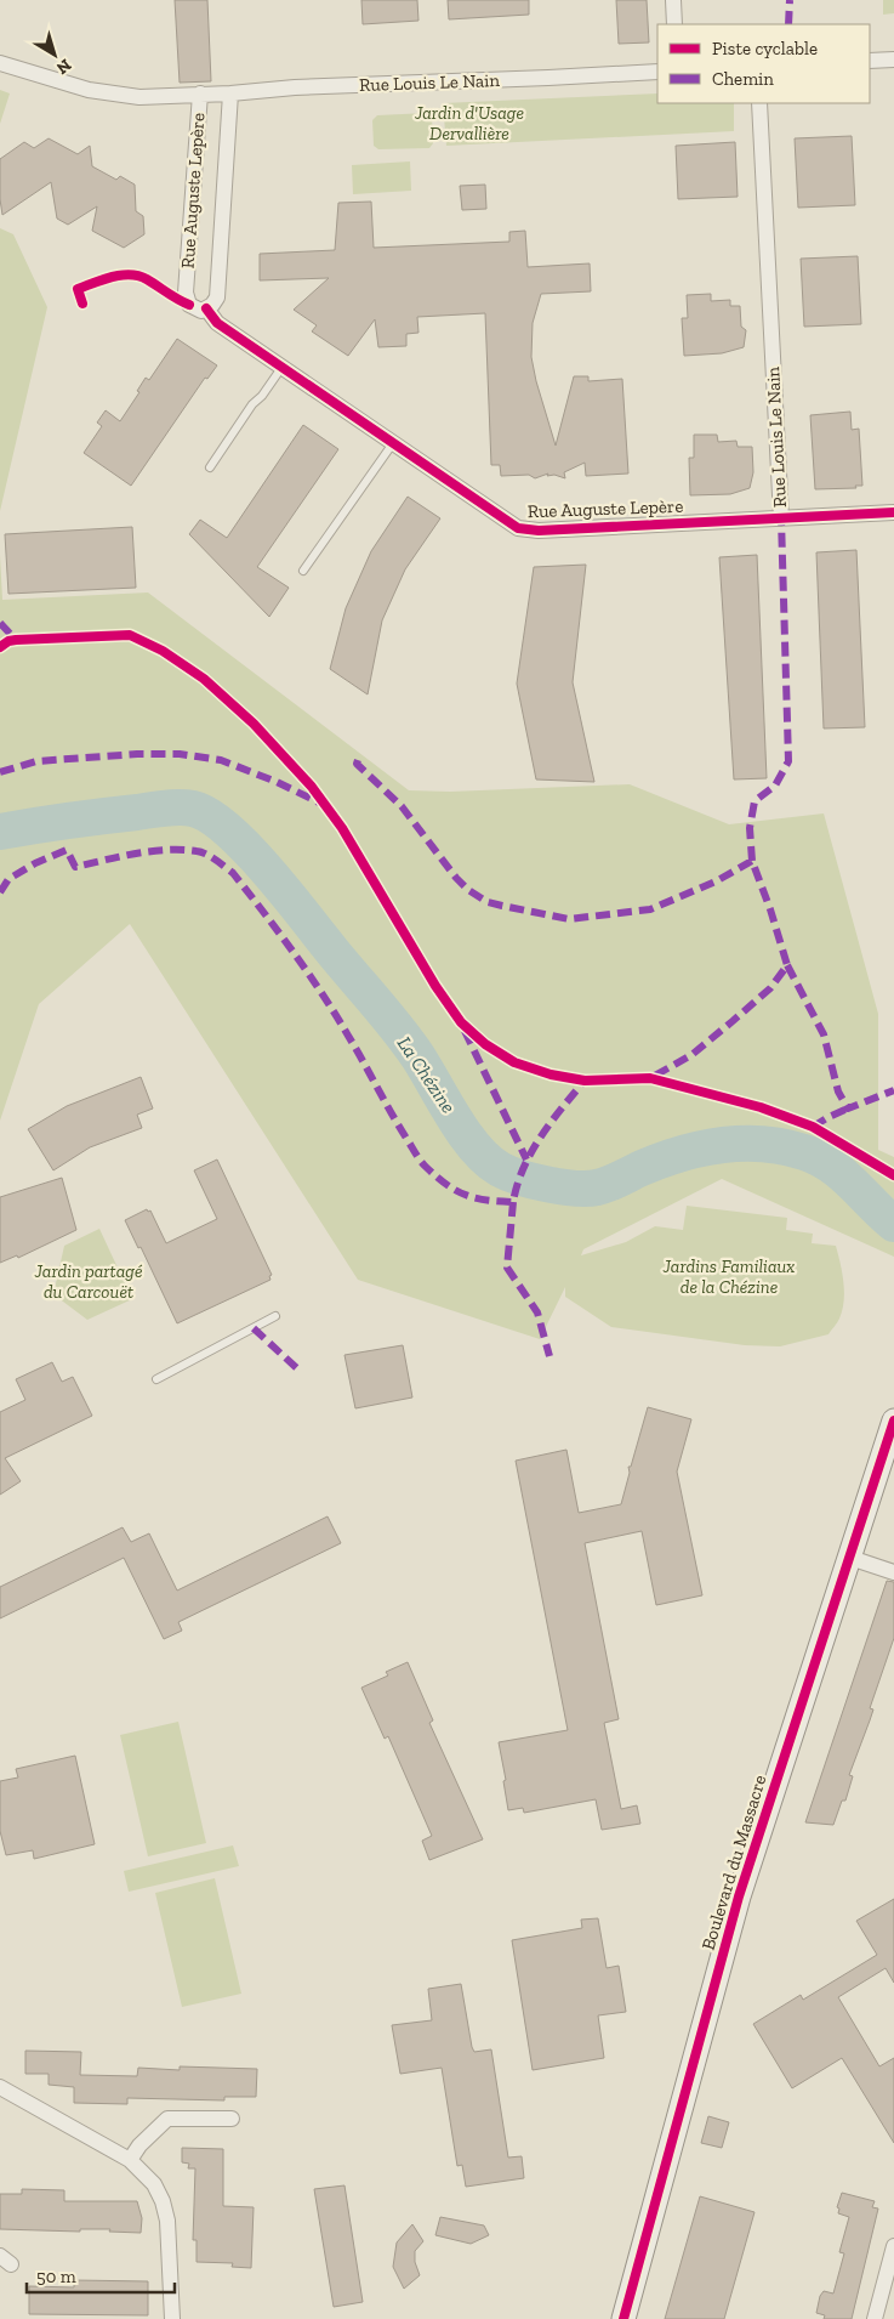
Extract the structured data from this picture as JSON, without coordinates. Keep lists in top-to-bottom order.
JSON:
{
  "streets": {
    "main road": ["Boulevard du Massacre"],
    "street": ["Rue Louis Le Nain", "Rue Auguste Lepère"]
  },
  "crossings": [
    ["Rue Louis Le Nain", "Rue Auguste Lepère"]
  ],
  "water": ["La Chézine"],
  "parks": ["Jardin d'Usage Dervallière", "Jardins Familiaux de la Chézine", "Jardin partagé du Carcouët"],
  "legend": ["Piste cyclable", "Chemin"],
  "scale_bar": "50 m",
  "north": "bottom right"
}
